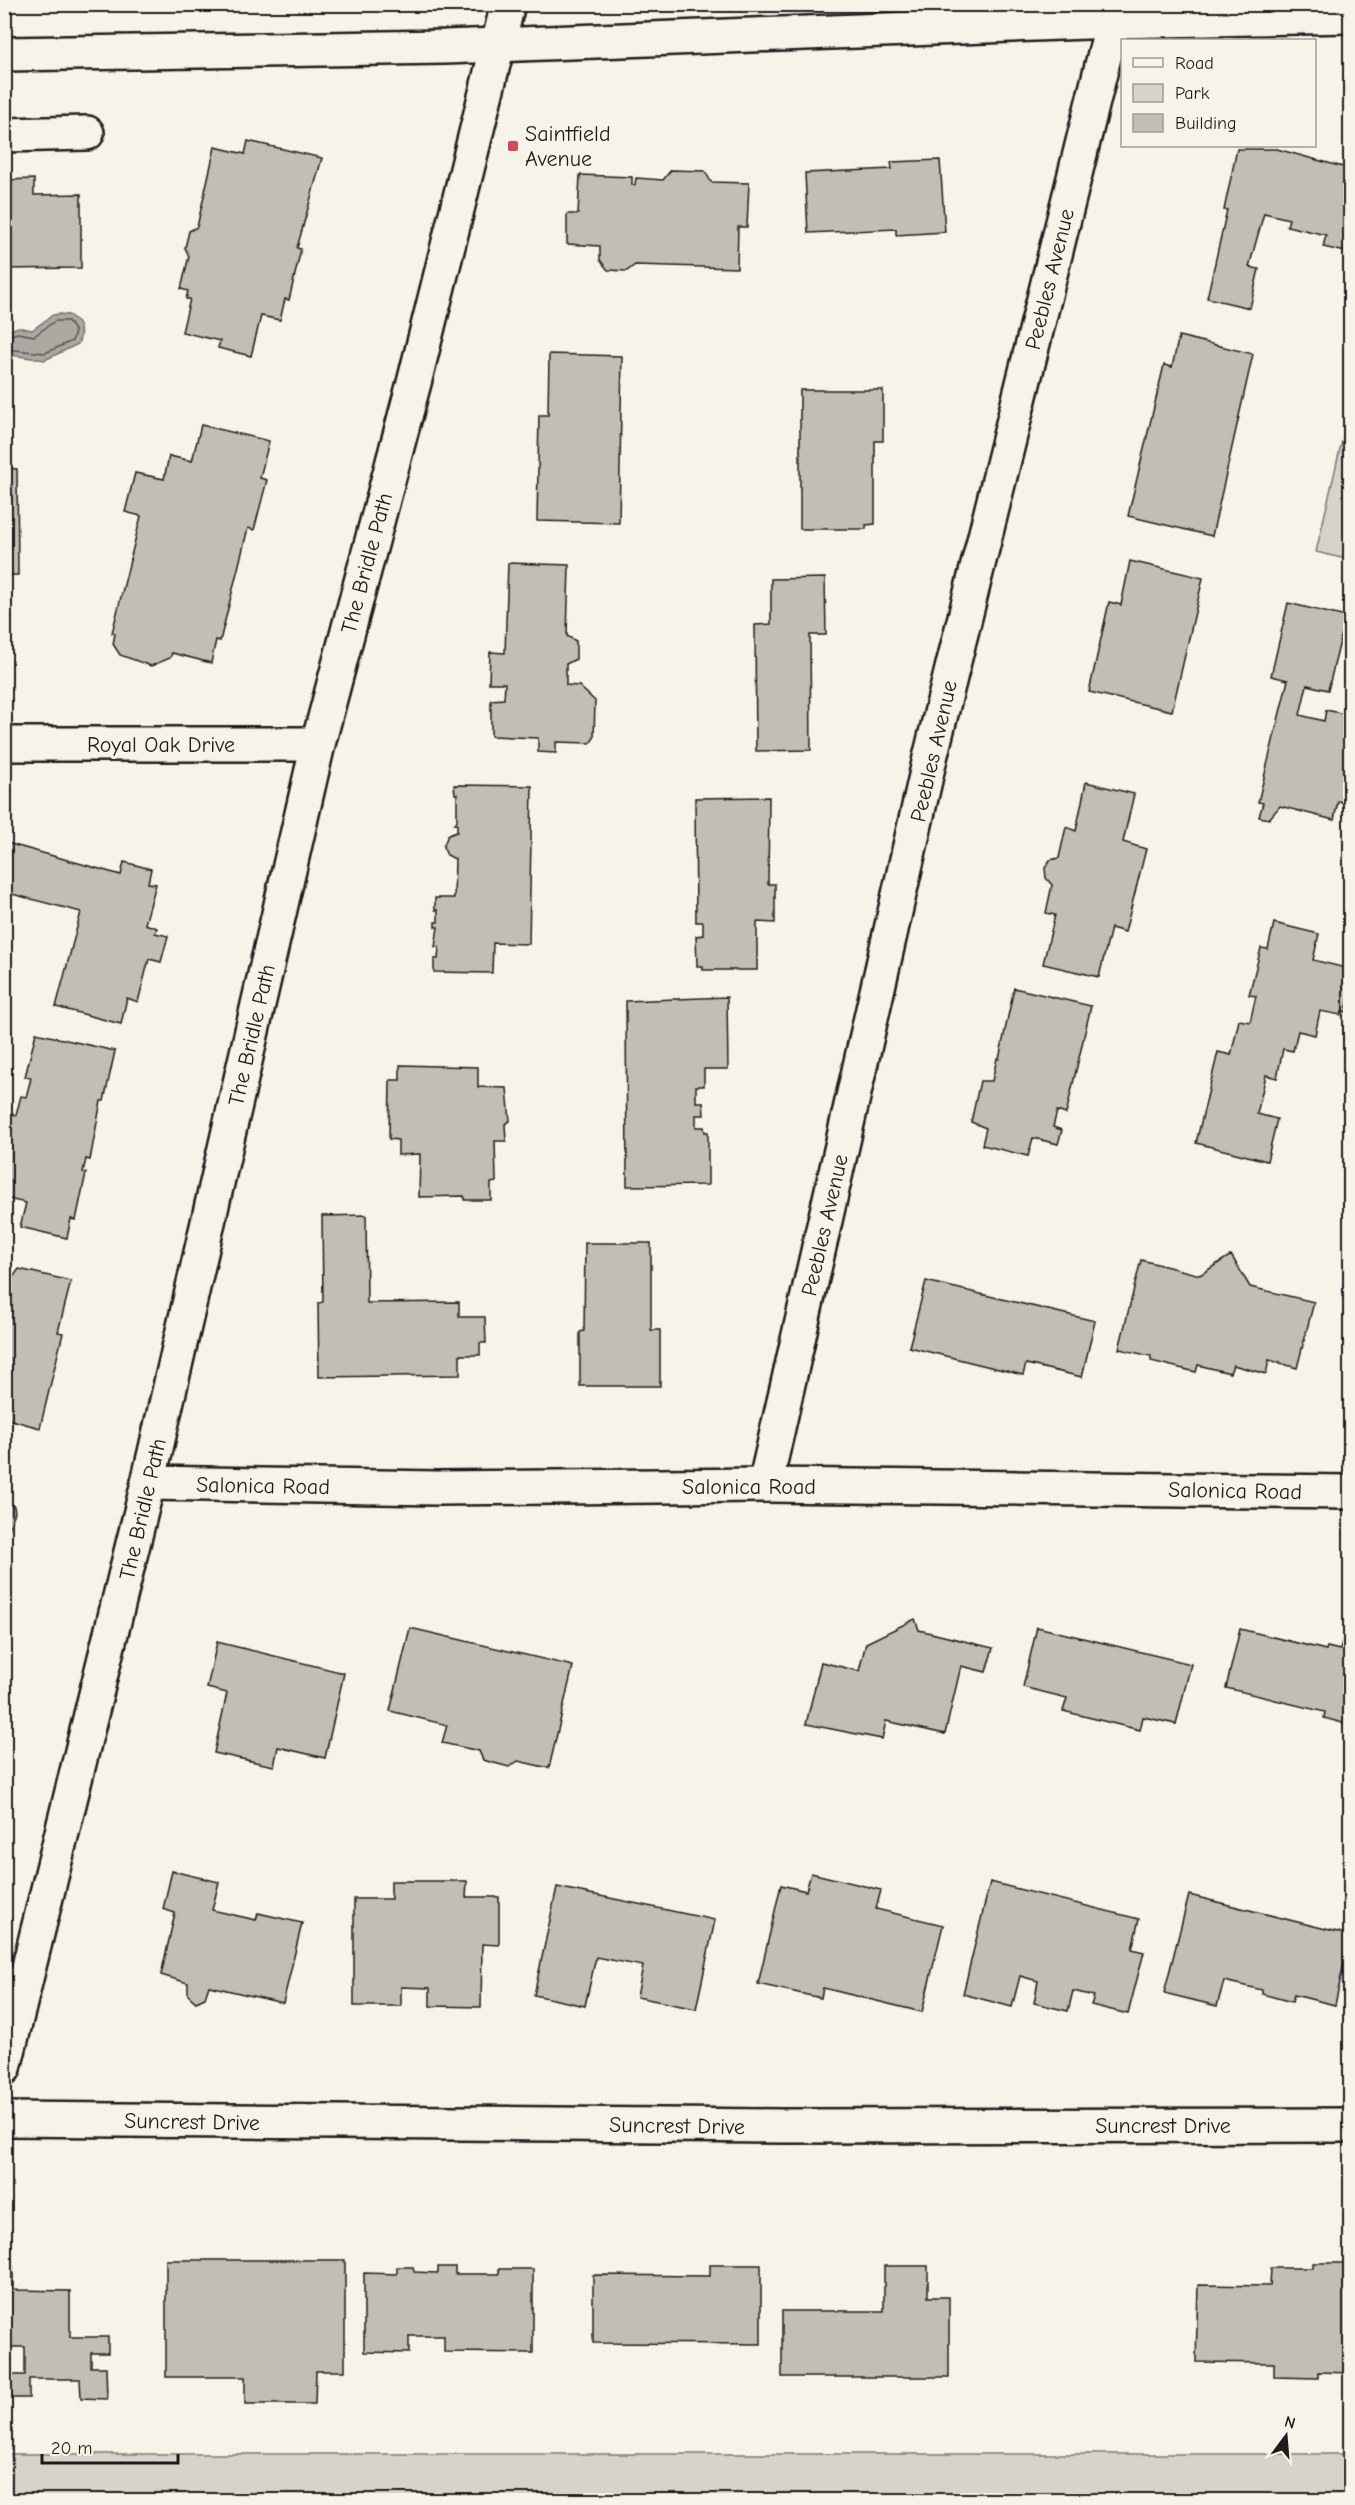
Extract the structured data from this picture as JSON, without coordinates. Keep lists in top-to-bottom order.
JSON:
{
  "streets": {
    "street": [
      "Peebles Avenue",
      "The Bridle Path",
      "Royal Oak Drive",
      "Salonica Road",
      "Suncrest Drive"
    ]
  },
  "crossings": [
    ["Peebles Avenue", "Salonica Road"],
    ["The Bridle Path", "Royal Oak Drive"],
    ["The Bridle Path", "Salonica Road"]
  ],
  "places": {
    "transit": ["Saintfield Avenue"]
  },
  "legend": ["Road", "Park", "Building"],
  "scale_bar": "20 m",
  "north": "top"
}
